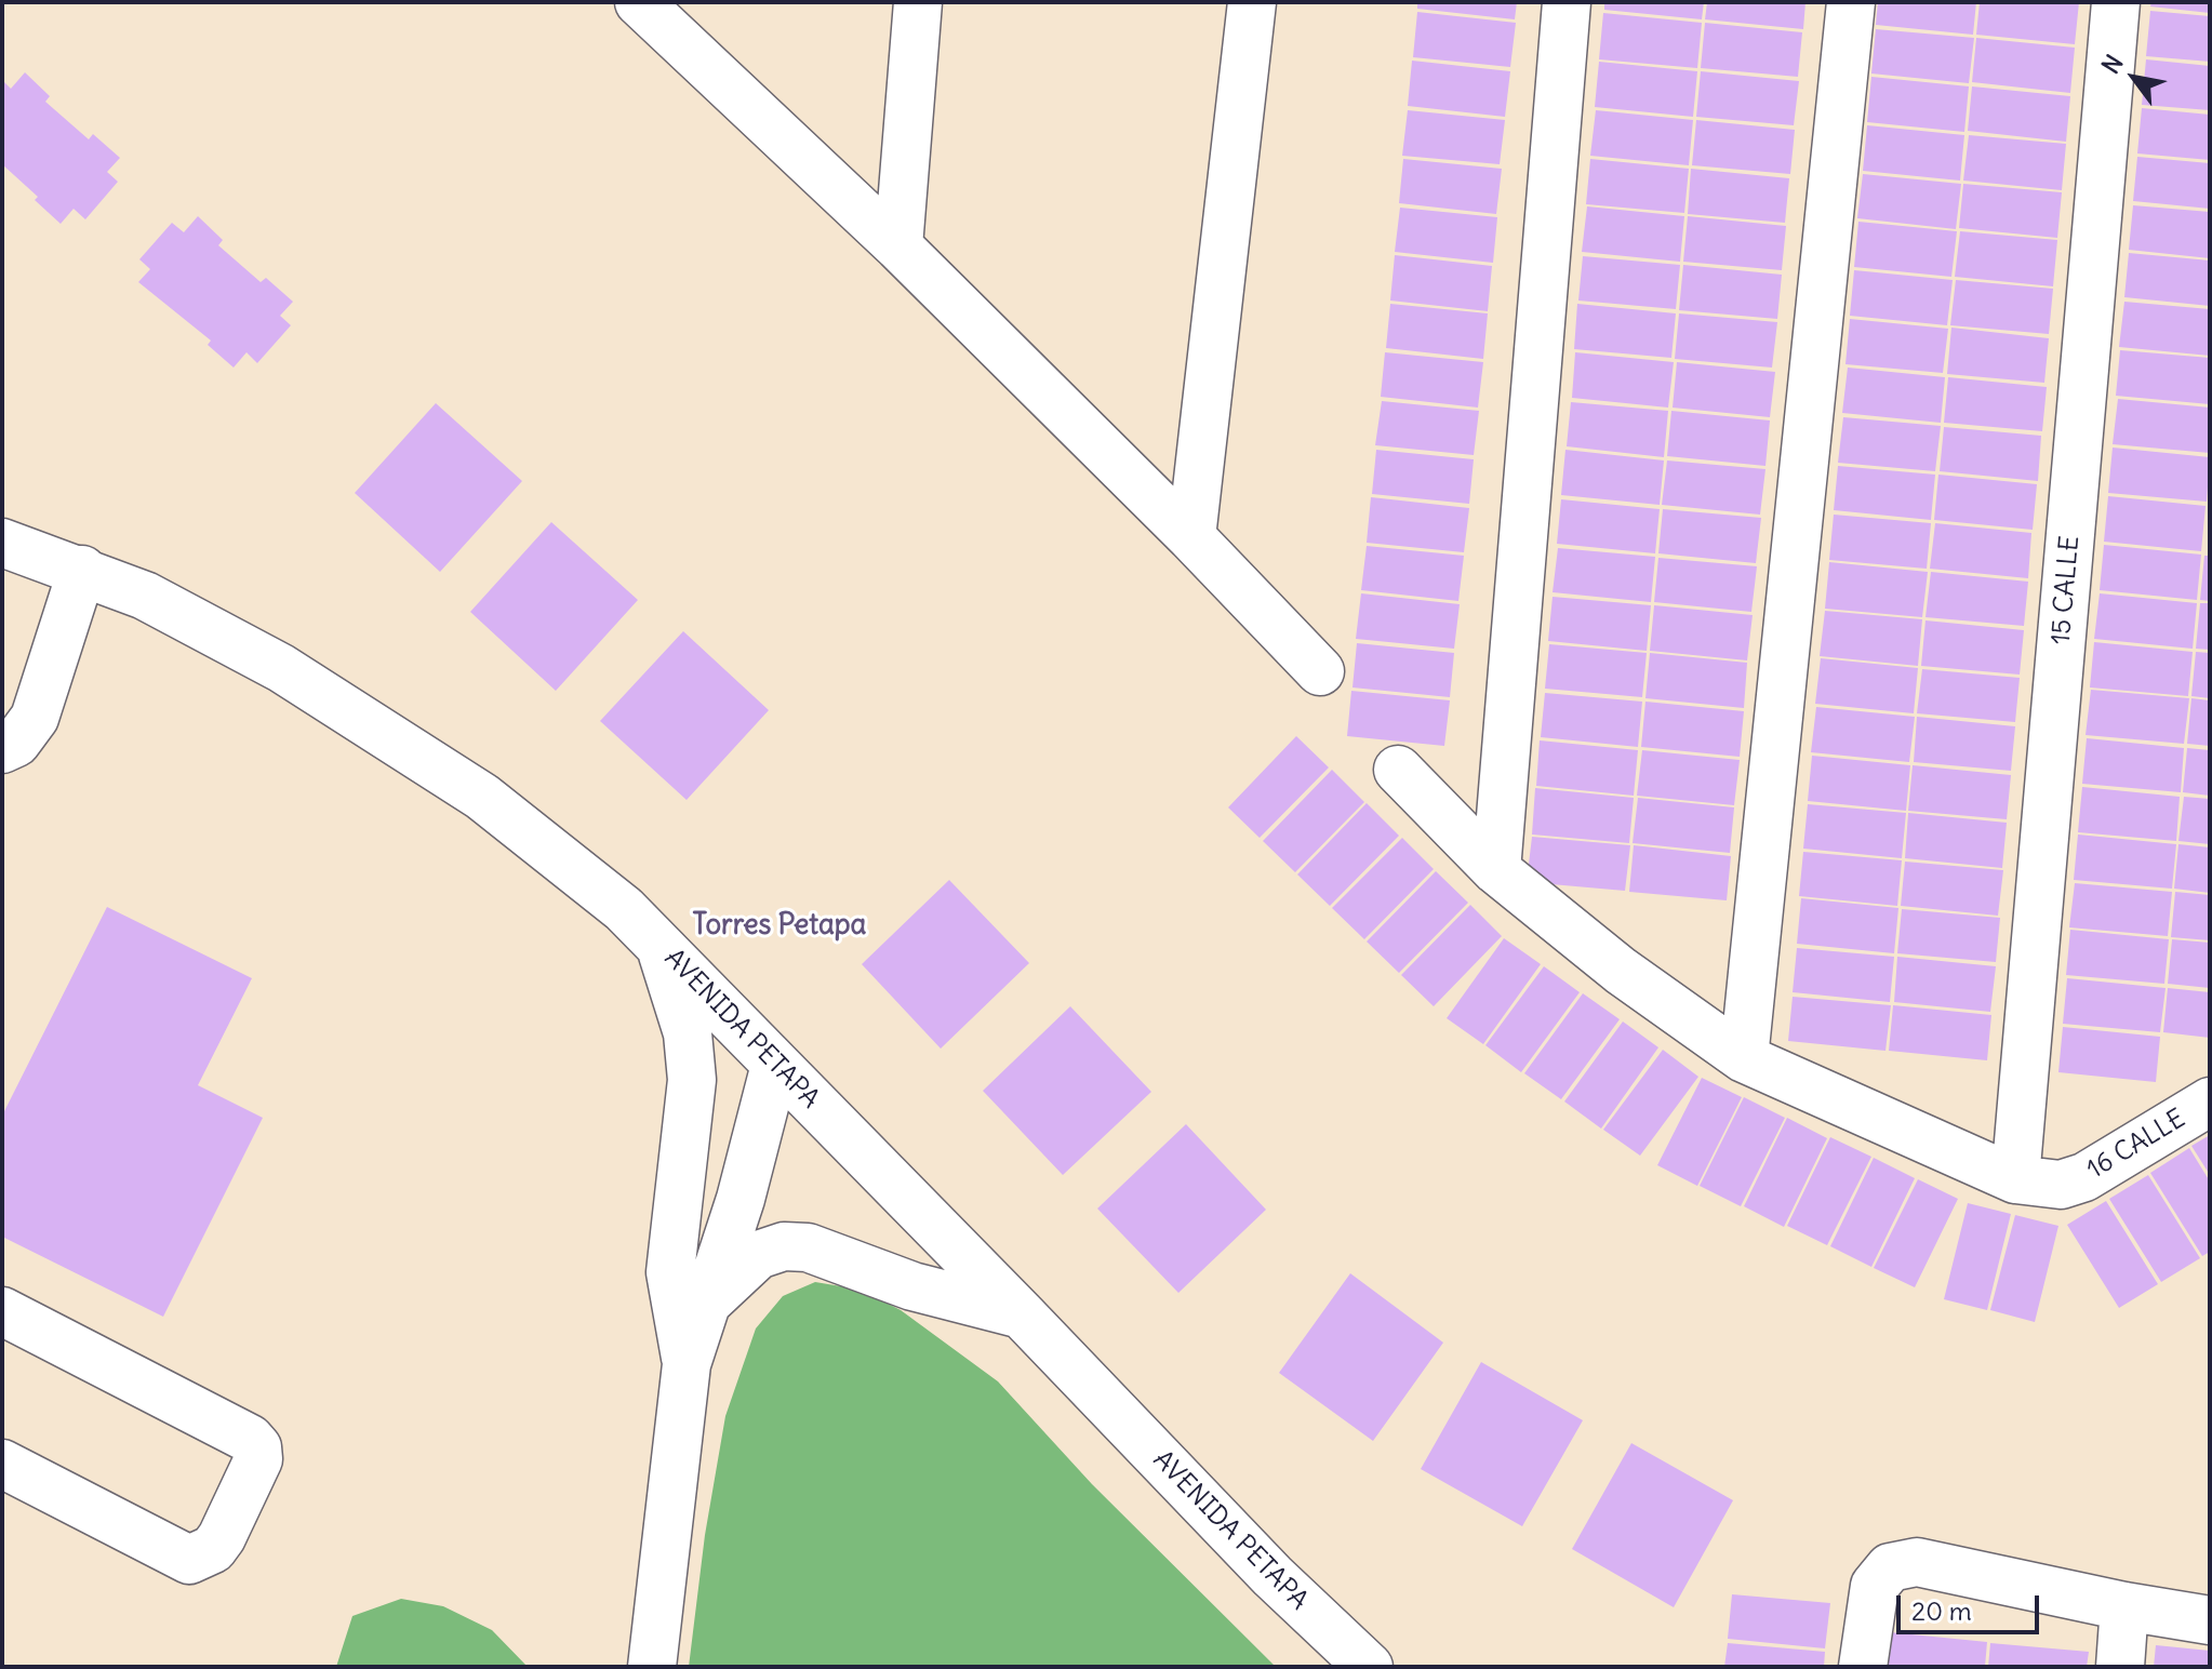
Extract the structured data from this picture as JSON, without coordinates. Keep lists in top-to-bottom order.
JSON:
{
  "streets": {
    "street": ["15 CALLE", "AVENIDA PETAPA", "16 CALLE"]
  },
  "crossings": [
    ["15 CALLE", "16 CALLE"]
  ],
  "districts": ["Torres Petapa"],
  "scale_bar": "20 m",
  "north": "top left"
}
